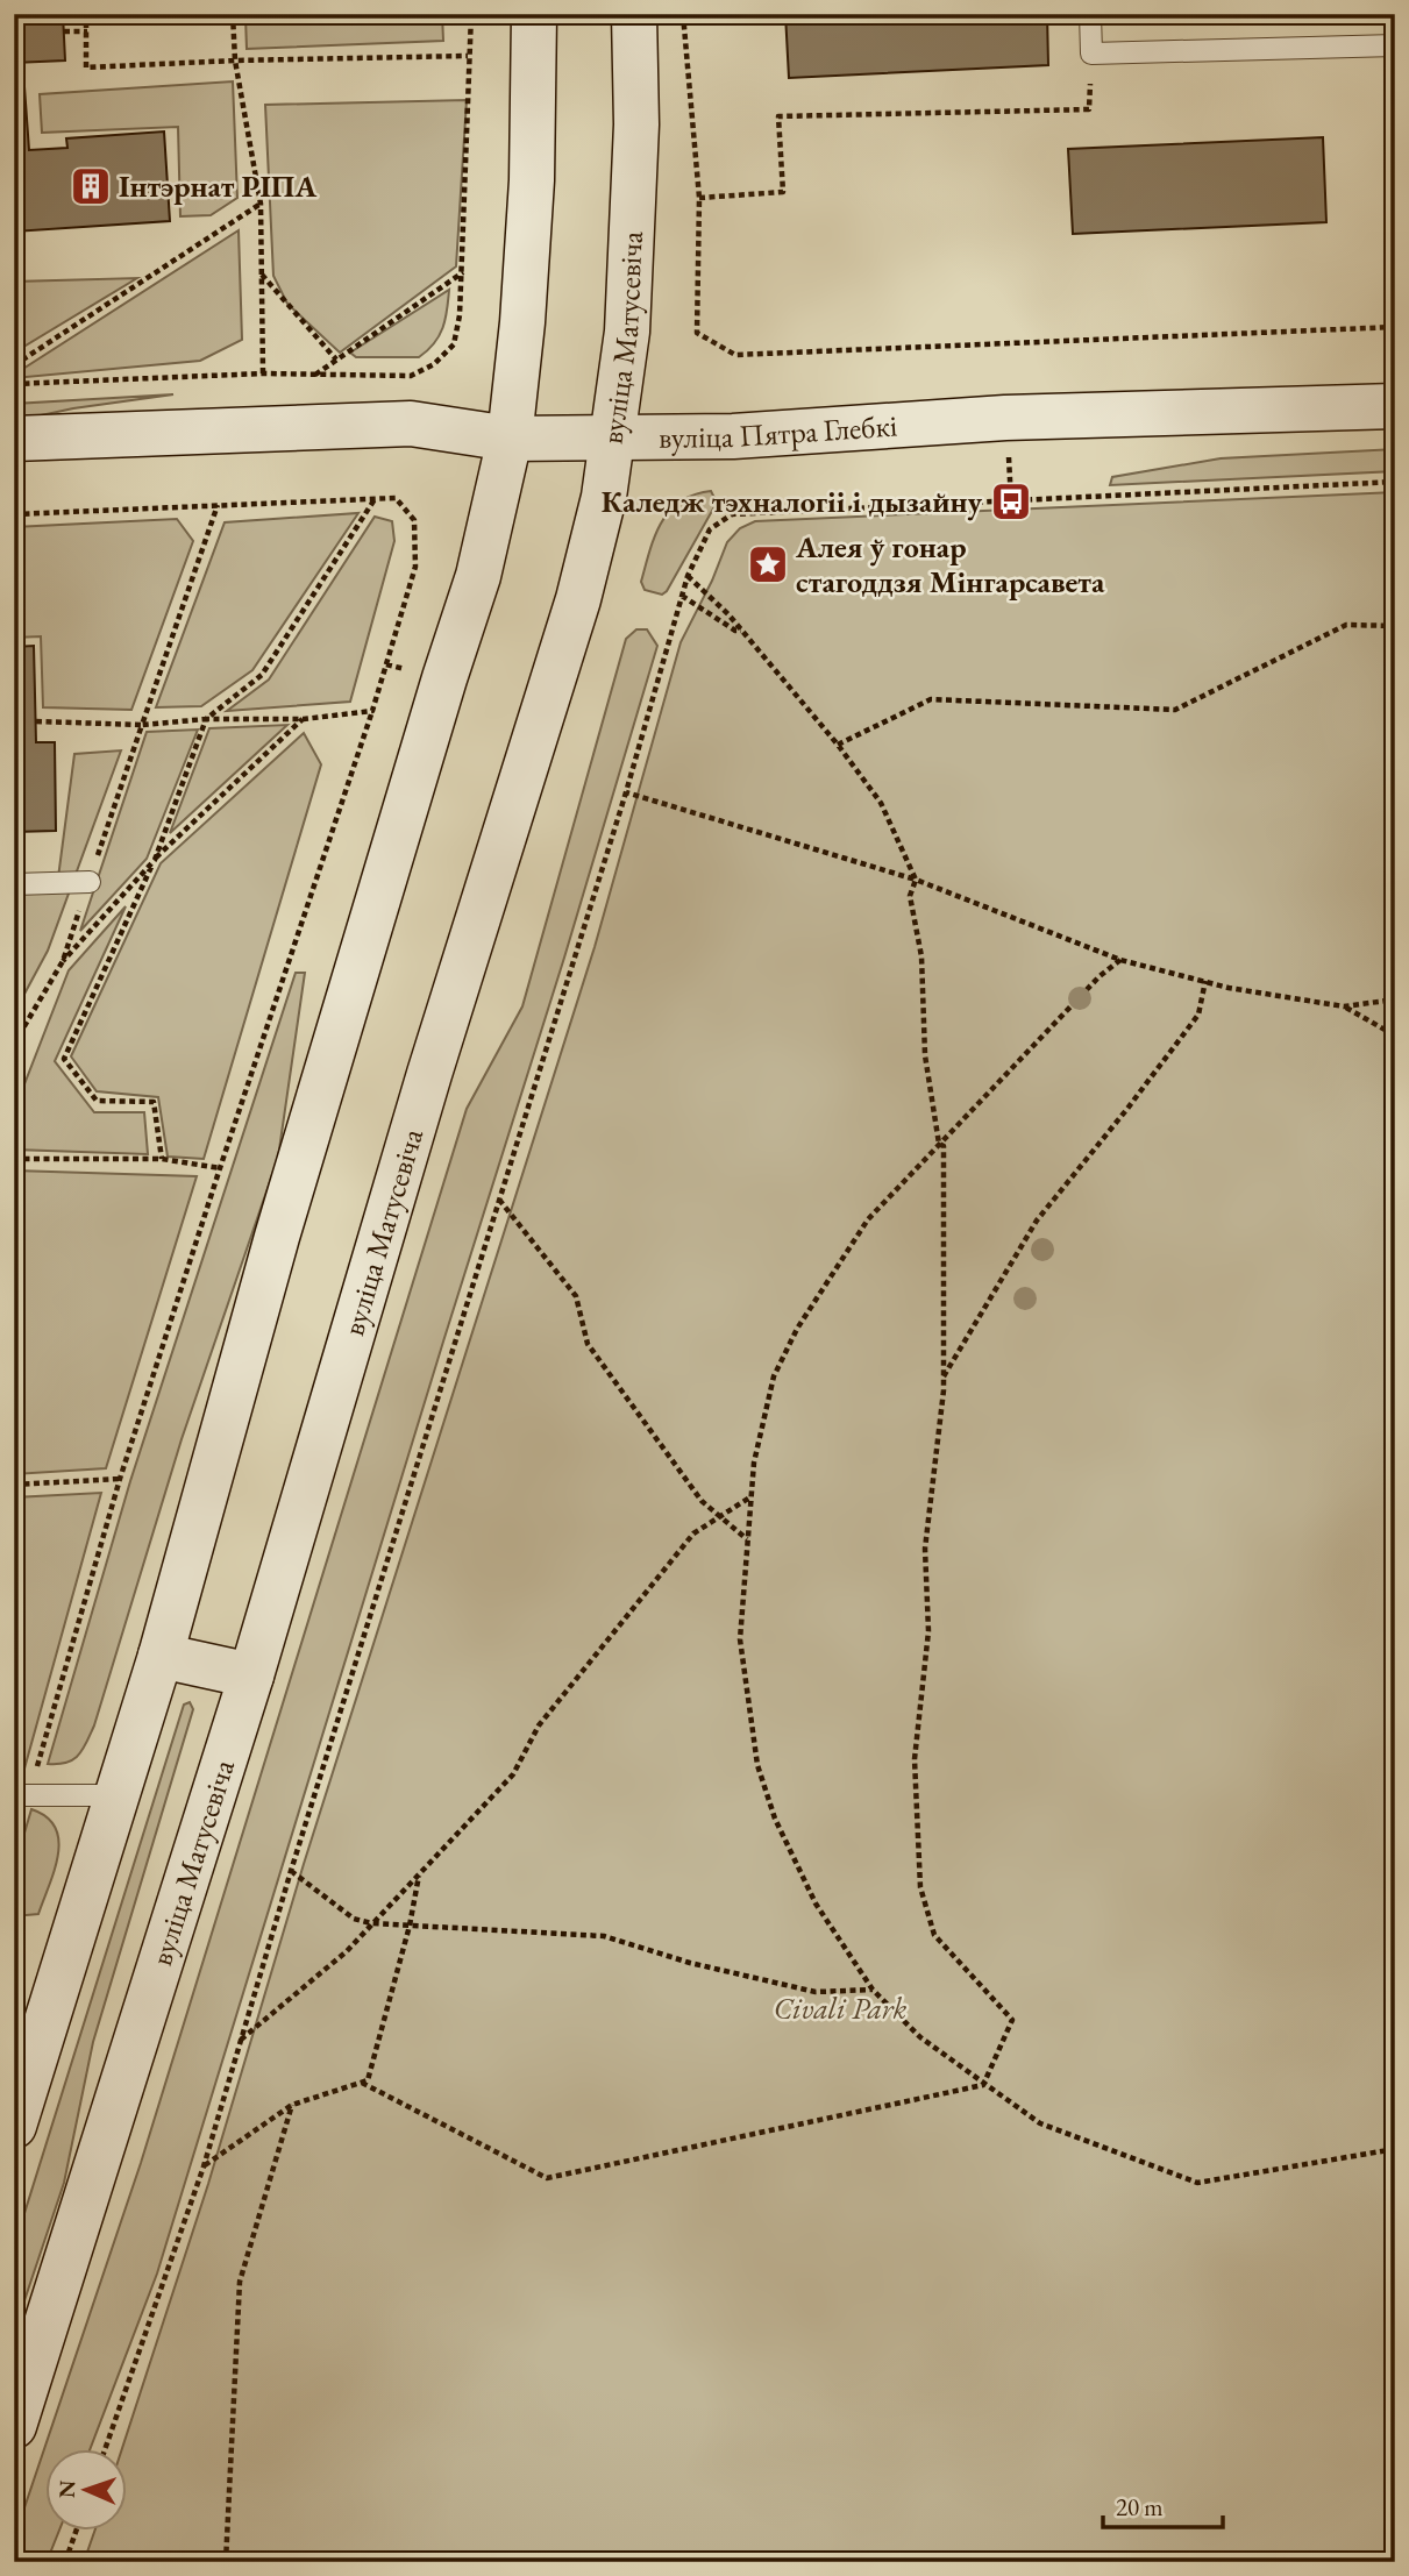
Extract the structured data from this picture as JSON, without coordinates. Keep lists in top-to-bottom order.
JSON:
{
  "streets": {
    "main road": ["вуліца Матусевіча", "вуліца Пятра Глебкі"]
  },
  "crossings": [
    ["вуліца Матусевіча", "вуліца Пятра Глебкі"]
  ],
  "parks": ["Civali Park"],
  "places": {
    "building": ["Інтэрнат РІПА"],
    "bus stop": ["Каледж тэхналогіі і дызайну"],
    "place": ["Алея ў гонар стагоддзя Мінгарсавета"]
  },
  "scale_bar": "20 m",
  "north": "left"
}
